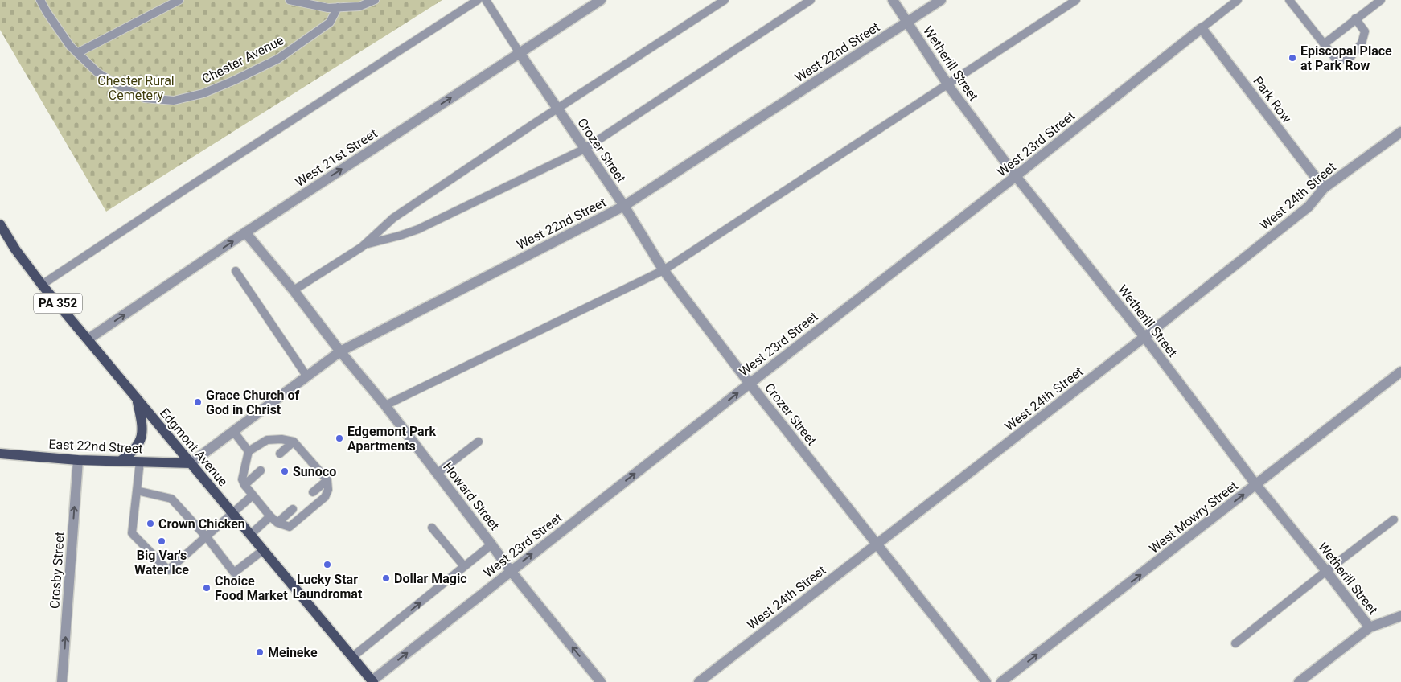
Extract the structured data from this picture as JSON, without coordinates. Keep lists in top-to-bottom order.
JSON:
{
  "streets": {
    "main road": ["PA 352", "East 22nd Street", "Edgmont Avenue"],
    "street": [
      "West 22nd Street",
      "Wetherill Street",
      "Park Row",
      "West 23rd Street",
      "Crozer Street",
      "West 21st Street",
      "West 24th Street",
      "Howard Street",
      "West Mowry Street",
      "Crosby Street"
    ],
    "lane": ["Chester Avenue"]
  },
  "crossings": [
    ["West 22nd Street", "Wetherill Street"],
    ["West 22nd Street", "Crozer Street"],
    ["West 22nd Street", "East 22nd Street"],
    ["West 22nd Street", "Edgmont Avenue"],
    ["West 22nd Street", "Howard Street"],
    ["Wetherill Street", "West 23rd Street"],
    ["Wetherill Street", "West 24th Street"],
    ["Wetherill Street", "West Mowry Street"],
    ["Park Row", "West 23rd Street"],
    ["Park Row", "West 24th Street"],
    ["West 23rd Street", "Crozer Street"],
    ["West 23rd Street", "Edgmont Avenue"],
    ["West 23rd Street", "Howard Street"],
    ["Crozer Street", "West 21st Street"],
    ["Crozer Street", "West 24th Street"],
    ["West 21st Street", "Edgmont Avenue"],
    ["West 21st Street", "Howard Street"],
    ["East 22nd Street", "Edgmont Avenue"],
    ["East 22nd Street", "Crosby Street"]
  ],
  "one_way": [
    "West 23rd Street",
    "West 21st Street",
    "West Mowry Street",
    "Crosby Street"
  ],
  "parks": ["Chester Rural Cemetery"],
  "places": [
    "Episcopal Place at Park Row",
    "Grace Church of God in Christ",
    "Edgemont Park Apartments",
    "Sunoco",
    "Crown Chicken",
    "Big Var's Water Ice",
    "Lucky Star Laundromat",
    "Dollar Magic",
    "Choice Food Market",
    "Meineke"
  ]
}
